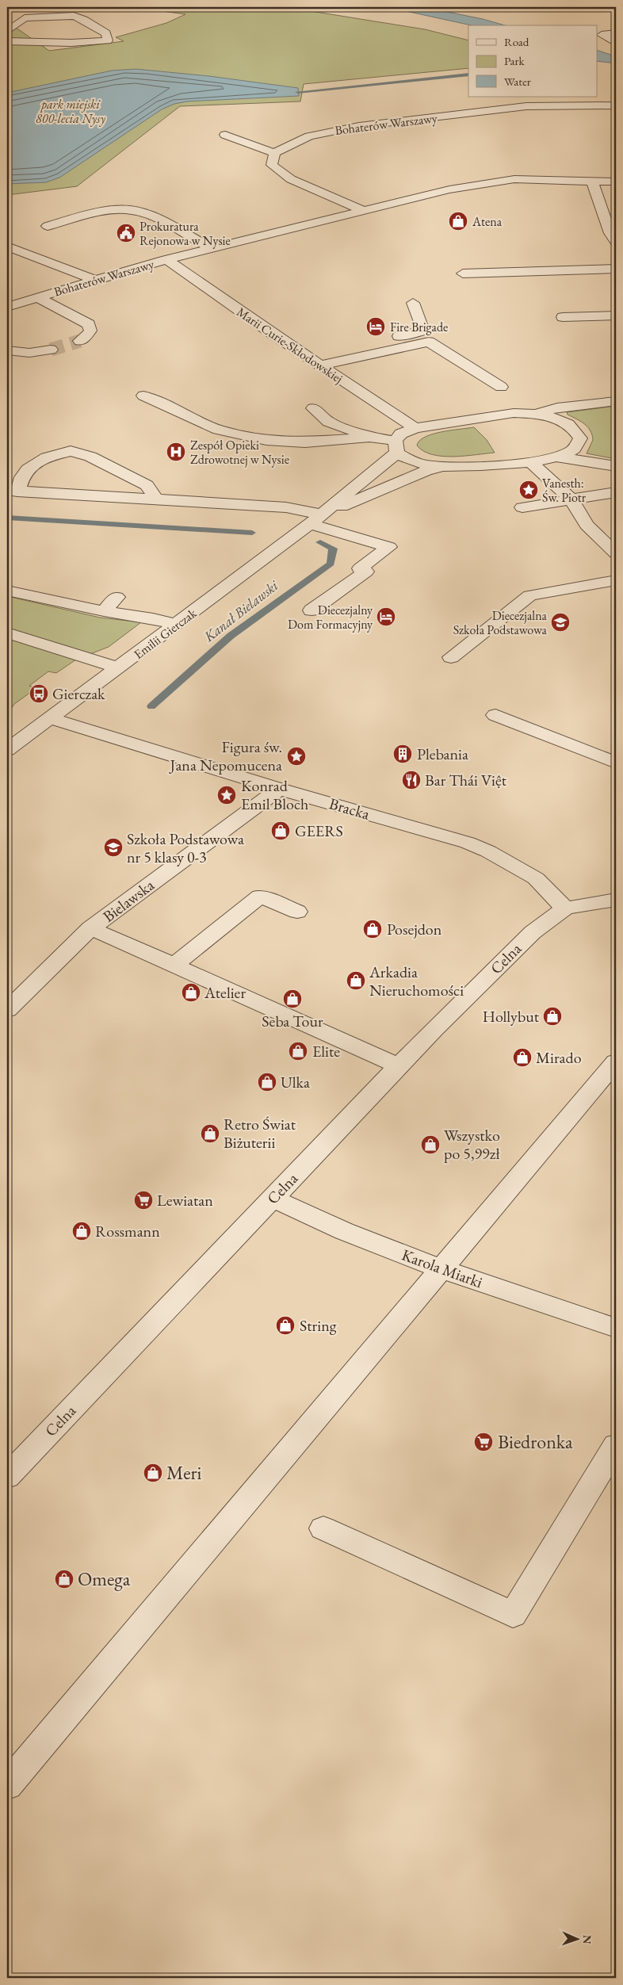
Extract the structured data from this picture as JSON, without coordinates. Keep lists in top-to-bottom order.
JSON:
{
  "streets": {
    "street": [
      "Bohaterów Warszawy",
      "Marii Curie-Skłodowskiej",
      "Emilii Gierczak",
      "Bracka",
      "Bielawska",
      "Celna",
      "Karola Miarki"
    ]
  },
  "crossings": [
    ["Bohaterów Warszawy", "Marii Curie-Skłodowskiej"],
    ["Marii Curie-Skłodowskiej", "Emilii Gierczak"],
    ["Emilii Gierczak", "Bracka"],
    ["Bracka", "Bielawska"],
    ["Bracka", "Celna"],
    ["Celna", "Karola Miarki"]
  ],
  "water": ["Kanał Bielawski"],
  "parks": ["park miejski 800-lecia Nysy"],
  "places": {
    "shop": [
      "Atena",
      "GEERS",
      "Posejdon",
      "Arkadia Nieruchomości",
      "Atelier",
      "Seba Tour",
      "Hollybut",
      "Elite",
      "Mirado",
      "Ulka",
      "Retro Świat Biżuterii",
      "Wszystko po 5,99zł",
      "Rossmann",
      "String",
      "Meri",
      "Omega"
    ],
    "public building": ["Prokuratura Rejonowa w Nysie"],
    "hotel": ["Fire Brigade", "Diecezjalny Dom Formacyjny"],
    "hospital": ["Zespół Opieki Zdrowotnej w Nysie"],
    "place": ["Vanesth: Św. Piotr", "Figura św. Jana Nepomucena", "Konrad Emil Bloch"],
    "school or university": ["Diecezjalna Szkoła Podstawowa", "Szkoła Podstawowa nr 5 klasy 0-3"],
    "bus stop": ["Gierczak"],
    "building": ["Plebania"],
    "restaurant": ["Bar Thái Việt"],
    "supermarket": ["Lewiatan", "Biedronka"]
  },
  "legend": ["Road", "Park", "Water"],
  "north": "right"
}
